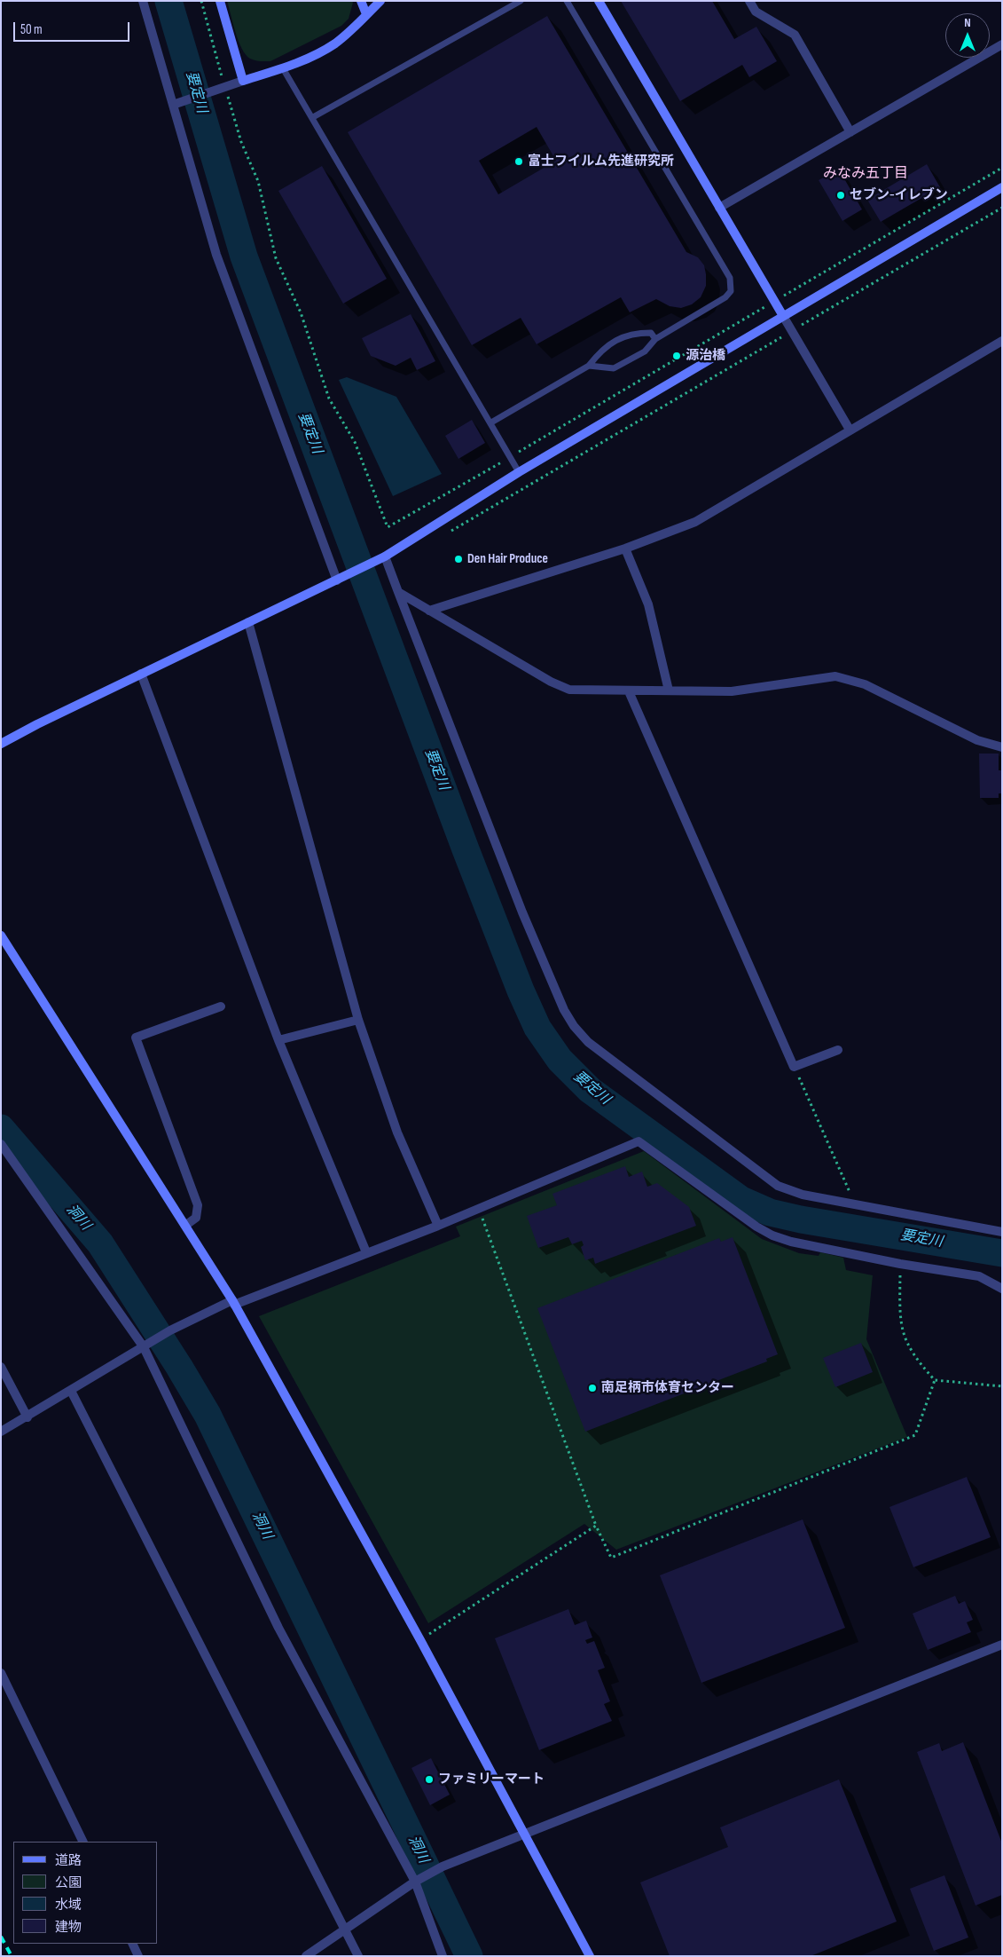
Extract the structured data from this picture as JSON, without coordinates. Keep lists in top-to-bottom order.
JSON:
{
  "districts": ["みなみ五丁目"],
  "water": ["要定川", "洞川"],
  "places": [
    "富士フイルム先進研究所",
    "セブン-イレブン",
    "源治橋",
    "Den Hair Produce",
    "南足柄市体育センター",
    "ファミリーマート"
  ],
  "legend": [
    "道路",
    "公園",
    "水域",
    "建物"
  ],
  "scale_bar": "50 m",
  "north": "top"
}
